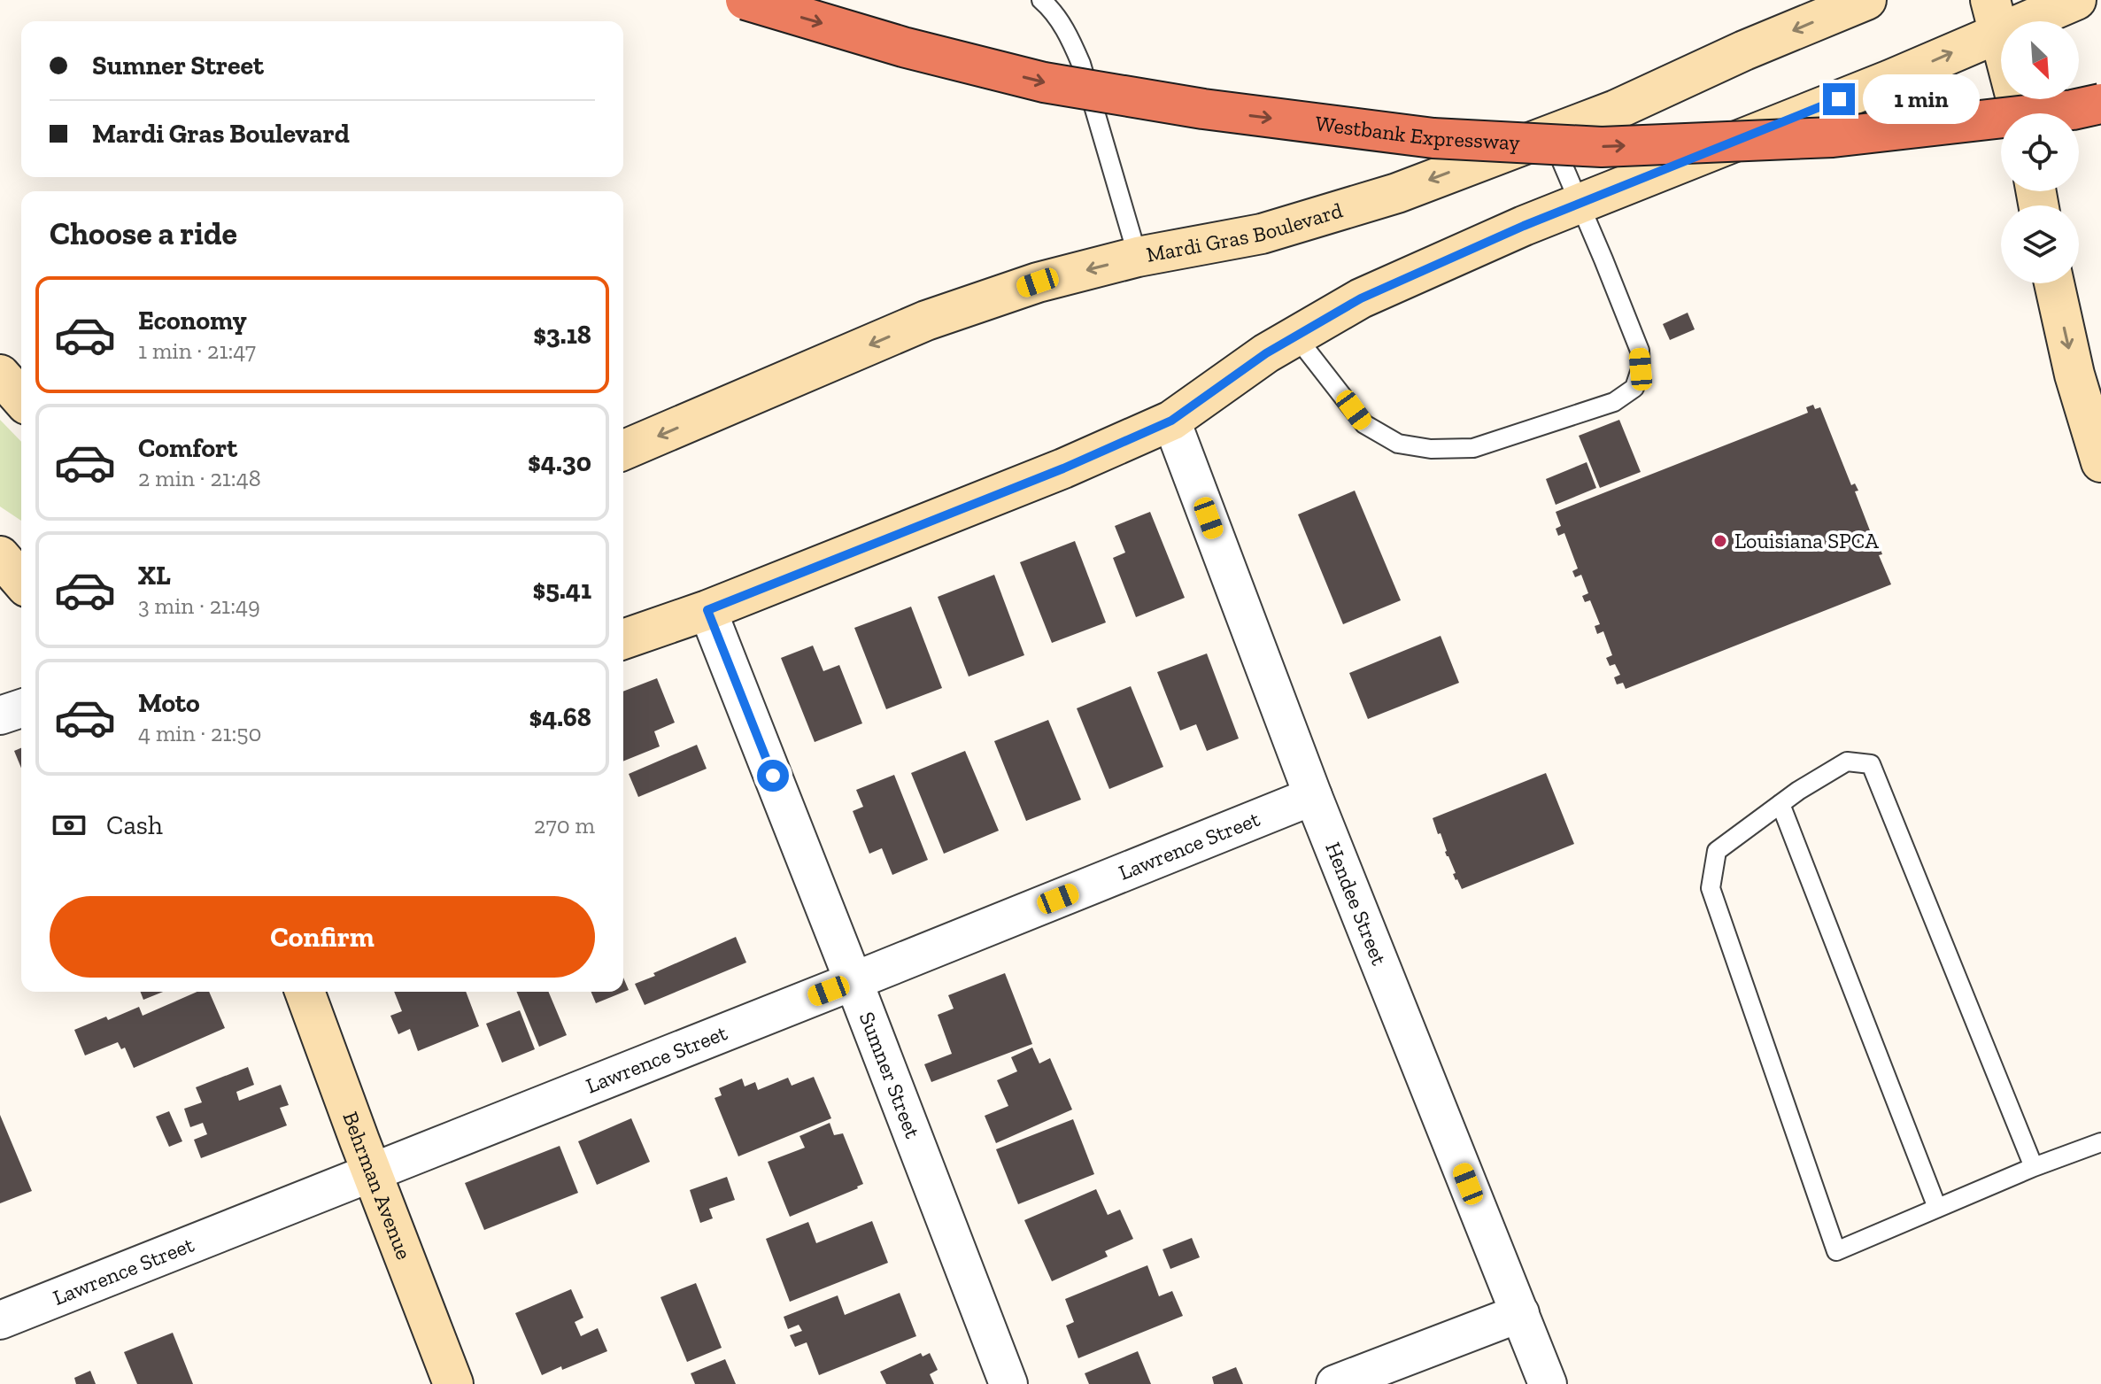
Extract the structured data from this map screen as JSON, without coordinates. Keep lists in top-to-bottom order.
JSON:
{
  "streets": {
    "highway": ["Westbank Expressway"],
    "street": [
      "Mardi Gras Boulevard",
      "Lawrence Street",
      "Hendee Street",
      "Sumner Street",
      "Behrman Avenue"
    ]
  },
  "crossings": [
    ["Lawrence Street", "Hendee Street"],
    ["Lawrence Street", "Sumner Street"],
    ["Lawrence Street", "Behrman Avenue"]
  ],
  "one_way": ["Westbank Expressway"],
  "places": ["Louisiana SPCA"],
  "north": "bottom right",
  "page": {
    "banner": ["Sumner Street", "Mardi Gras Boulevard"],
    "bubble": "1 min",
    "heading": "Choose a ride",
    "list": [
      {
        "name": "Economy",
        "note": "1 min · 21:47",
        "value": "$3.18"
      },
      {
        "name": "Comfort",
        "note": "2 min · 21:48",
        "value": "$4.30"
      },
      {
        "name": "XL",
        "note": "3 min · 21:49",
        "value": "$5.41"
      },
      {
        "name": "Moto",
        "note": "4 min · 21:50",
        "value": "$4.68"
      }
    ],
    "pay": ["Cash", "270 m"],
    "buttons": "Confirm"
  }
}
